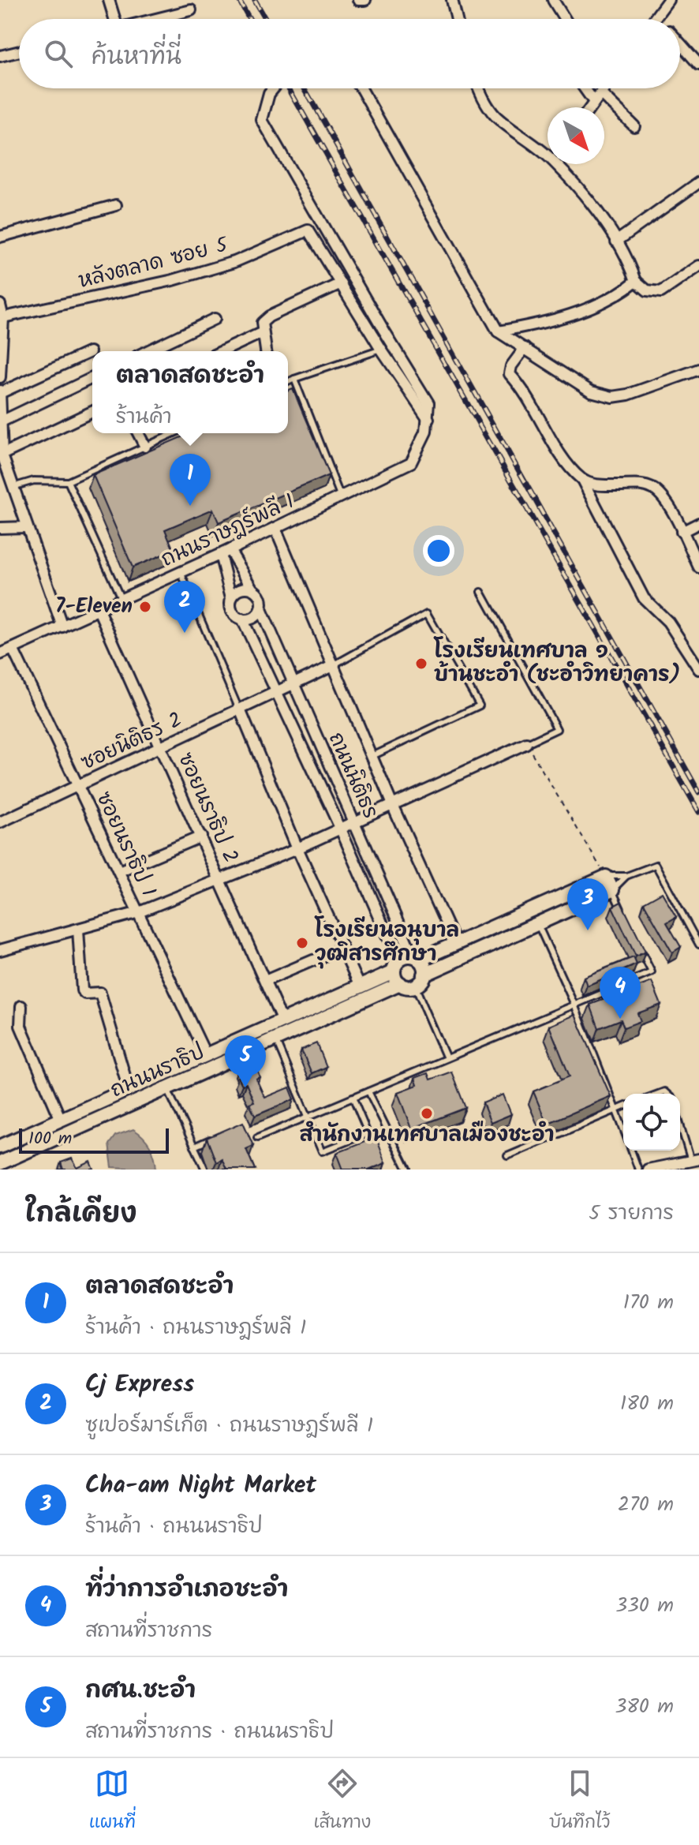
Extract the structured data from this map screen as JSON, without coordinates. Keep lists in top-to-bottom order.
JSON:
{
  "streets": {
    "street": [
      "หลังตลาด ซอย 5",
      "ถนนราษฎร์พลี 1",
      "ซอยนิติธร 2",
      "ถนนนิติธร",
      "ซอยนราธิป 2",
      "ซอยนราธิป 1",
      "ถนนนราธิป"
    ]
  },
  "crossings": [
    ["ถนนราษฎร์พลี 1", "ซอยนราธิป 2"],
    ["ถนนราษฎร์พลี 1", "ซอยนราธิป 1"],
    ["ซอยนิติธร 2", "ถนนนิติธร"],
    ["ซอยนิติธร 2", "ซอยนราธิป 2"],
    ["ซอยนิติธร 2", "ซอยนราธิป 1"],
    ["ถนนนิติธร", "ถนนนราธิป"],
    ["ซอยนราธิป 2", "ถนนนราธิป"],
    ["ซอยนราธิป 1", "ถนนนราธิป"]
  ],
  "places": [
    "7-Eleven",
    "โรงเรียนเทศบาล ๑ บ้านชะอำ (ชะอำวิทยาคาร)",
    "โรงเรียนอนุบาล วุฒิสารศึกษา",
    "สํานักงานเทศบาลเมืองชะอำ"
  ],
  "scale_bar": "100 m",
  "north": "bottom right",
  "page": {
    "search": "ค้นหาที่นี่",
    "popup": ["ตลาดสดชะอำ", "ร้านค้า"],
    "pins": [
      "1",
      "2",
      "3",
      "4",
      "5"
    ],
    "scale": "100 m",
    "heading": ["ใกล้เคียง", "5 รายการ"],
    "list": [
      {
        "mark": "1",
        "name": "ตลาดสดชะอำ",
        "note": "ร้านค้า · ถนนราษฎร์พลี 1",
        "value": "170 m"
      },
      {
        "mark": "2",
        "name": "Cj Express",
        "note": "ซูเปอร์มาร์เก็ต · ถนนราษฎร์พลี 1",
        "value": "180 m"
      },
      {
        "mark": "3",
        "name": "Cha-am Night Market",
        "note": "ร้านค้า · ถนนนราธิป",
        "value": "270 m"
      },
      {
        "mark": "4",
        "name": "ที่ว่าการอำเภอชะอำ",
        "note": "สถานที่ราชการ",
        "value": "330 m"
      },
      {
        "mark": "5",
        "name": "กศน.ชะอำ",
        "note": "สถานที่ราชการ · ถนนนราธิป",
        "value": "380 m"
      }
    ],
    "nav": ["แผนที่", "เส้นทาง", "บันทึกไว้"]
  }
}
